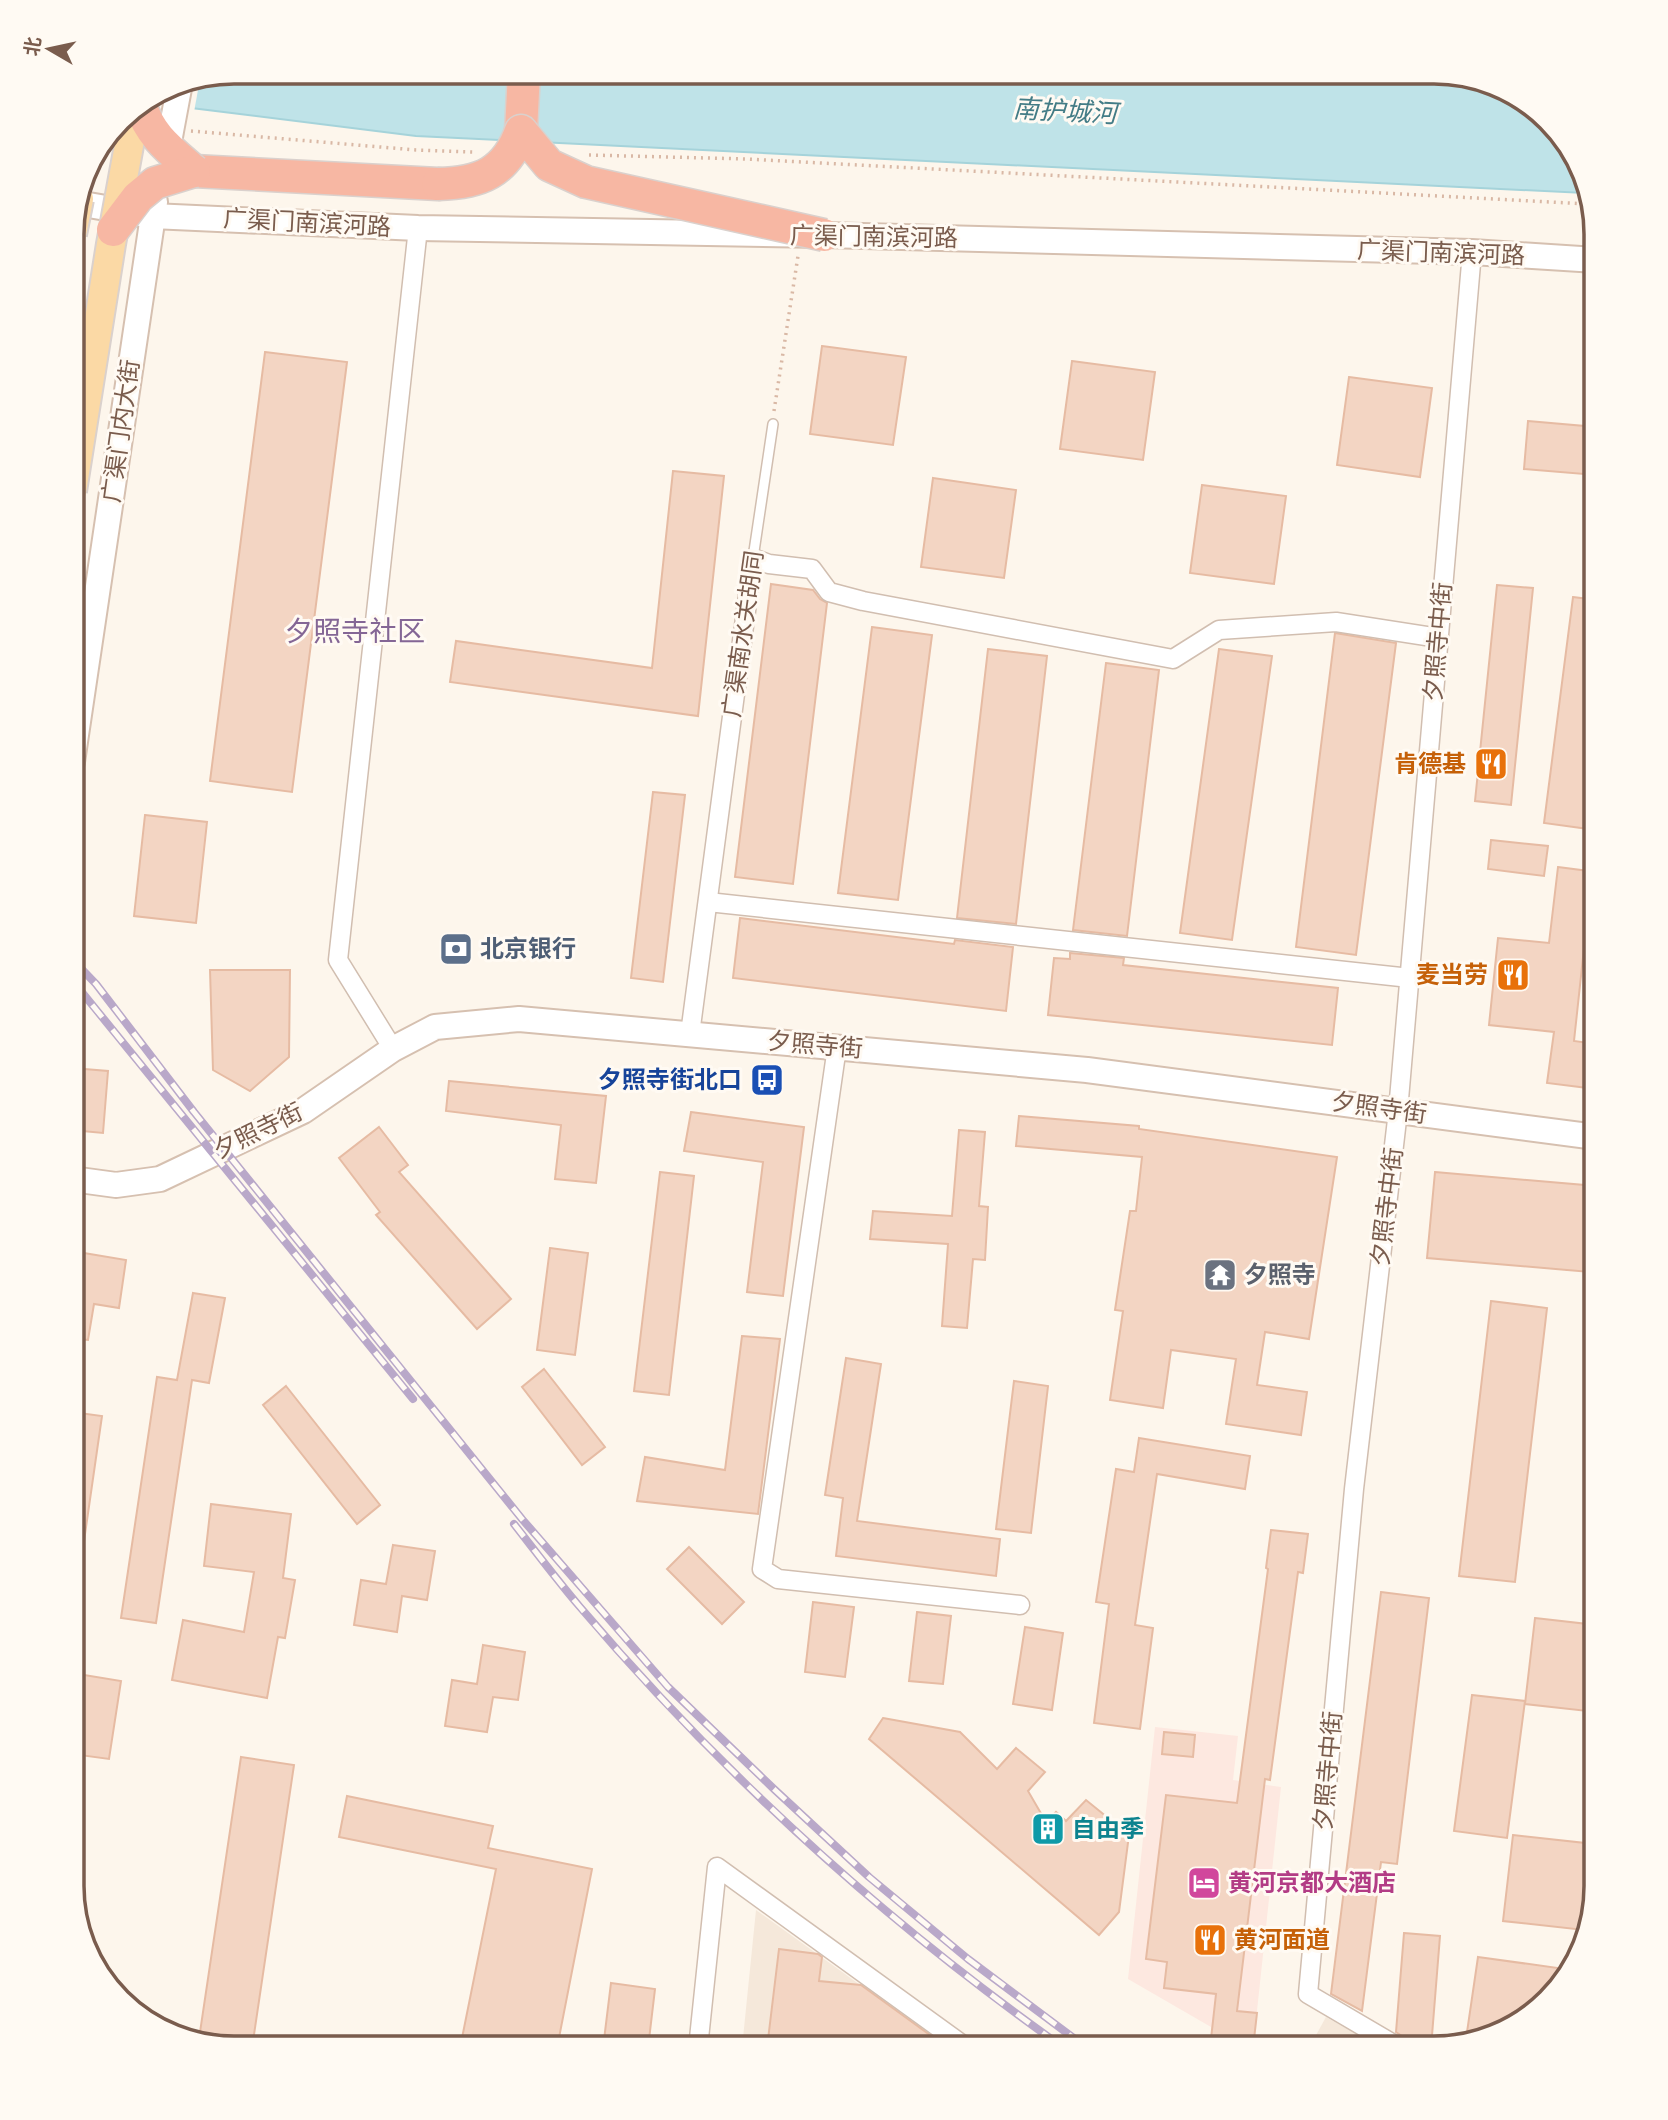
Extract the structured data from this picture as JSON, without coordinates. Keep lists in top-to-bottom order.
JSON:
{
  "streets": {
    "street": [
      "广渠门南滨河路",
      "广渠门内大街",
      "广渠南水关胡同",
      "夕照寺中街",
      "夕照寺街"
    ]
  },
  "crossings": [
    ["广渠门南滨河路", "广渠门内大街"],
    ["广渠门南滨河路", "夕照寺中街"],
    ["广渠南水关胡同", "夕照寺街"],
    ["夕照寺中街", "夕照寺街"]
  ],
  "districts": ["夕照寺社区"],
  "water": ["南护城河"],
  "places": {
    "restaurant": ["肯德基", "麦当劳", "黄河面道"],
    "bank": ["北京银行"],
    "bus stop": ["夕照寺街北口"],
    "temple": ["夕照寺"],
    "building": ["自由季"],
    "hotel": ["黄河京都大酒店"]
  },
  "north": "left"
}
